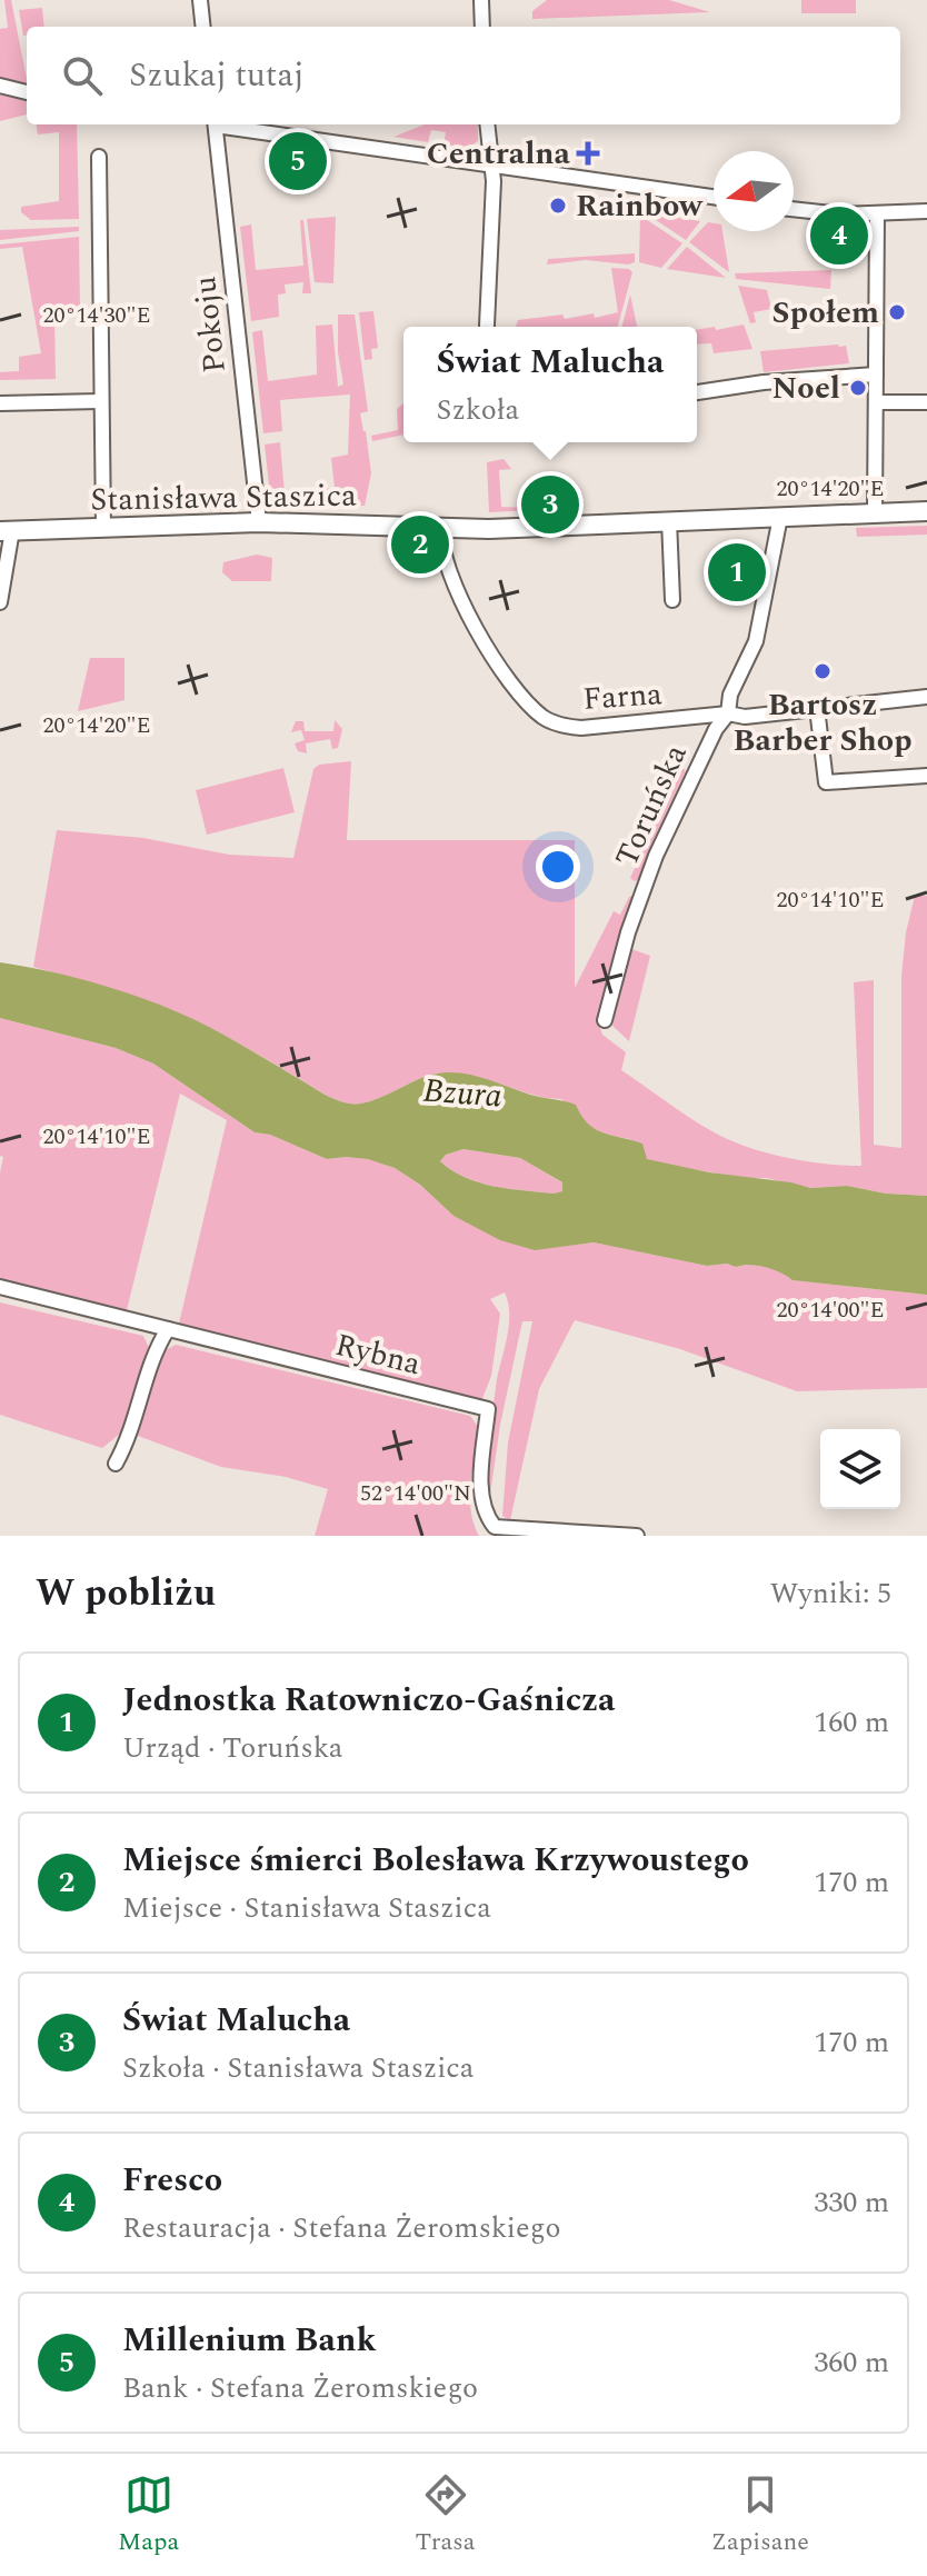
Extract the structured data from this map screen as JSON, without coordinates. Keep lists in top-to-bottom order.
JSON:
{
  "streets": {
    "street": [
      "Pokoju",
      "Stanisława Staszica",
      "Farna",
      "Toruńska",
      "Rybna"
    ]
  },
  "crossings": [
    ["Pokoju", "Stanisława Staszica"],
    ["Stanisława Staszica", "Farna"],
    ["Stanisława Staszica", "Toruńska"],
    ["Farna", "Toruńska"]
  ],
  "water": ["Bzura"],
  "places": {
    "health": ["Centralna"],
    "other": [
      "Rainbow",
      "Społem",
      "Noel",
      "Bartosz Barber Shop"
    ]
  },
  "north": "left",
  "page": {
    "search": "Szukaj tutaj",
    "pins": [
      "5",
      "4",
      "3",
      "2",
      "1"
    ],
    "popup": ["Świat Malucha", "Szkoła"],
    "heading": ["W pobliżu", "Wyniki: 5"],
    "list": [
      {
        "mark": "1",
        "name": "Jednostka Ratowniczo-Gaśnicza",
        "note": "Urząd · Toruńska",
        "value": "160 m"
      },
      {
        "mark": "2",
        "name": "Miejsce śmierci Bolesława Krzywoustego",
        "note": "Miejsce · Stanisława Staszica",
        "value": "170 m"
      },
      {
        "mark": "3",
        "name": "Świat Malucha",
        "note": "Szkoła · Stanisława Staszica",
        "value": "170 m"
      },
      {
        "mark": "4",
        "name": "Fresco",
        "note": "Restauracja · Stefana Żeromskiego",
        "value": "330 m"
      },
      {
        "mark": "5",
        "name": "Millenium Bank",
        "note": "Bank · Stefana Żeromskiego",
        "value": "360 m"
      }
    ],
    "nav": ["Mapa", "Trasa", "Zapisane"]
  },
  "coordinates": [
    "20°14'30\"E",
    "20°14'20\"E",
    "20°14'10\"E",
    "20°14'00\"E",
    "52°14'00\"N"
  ]
}
